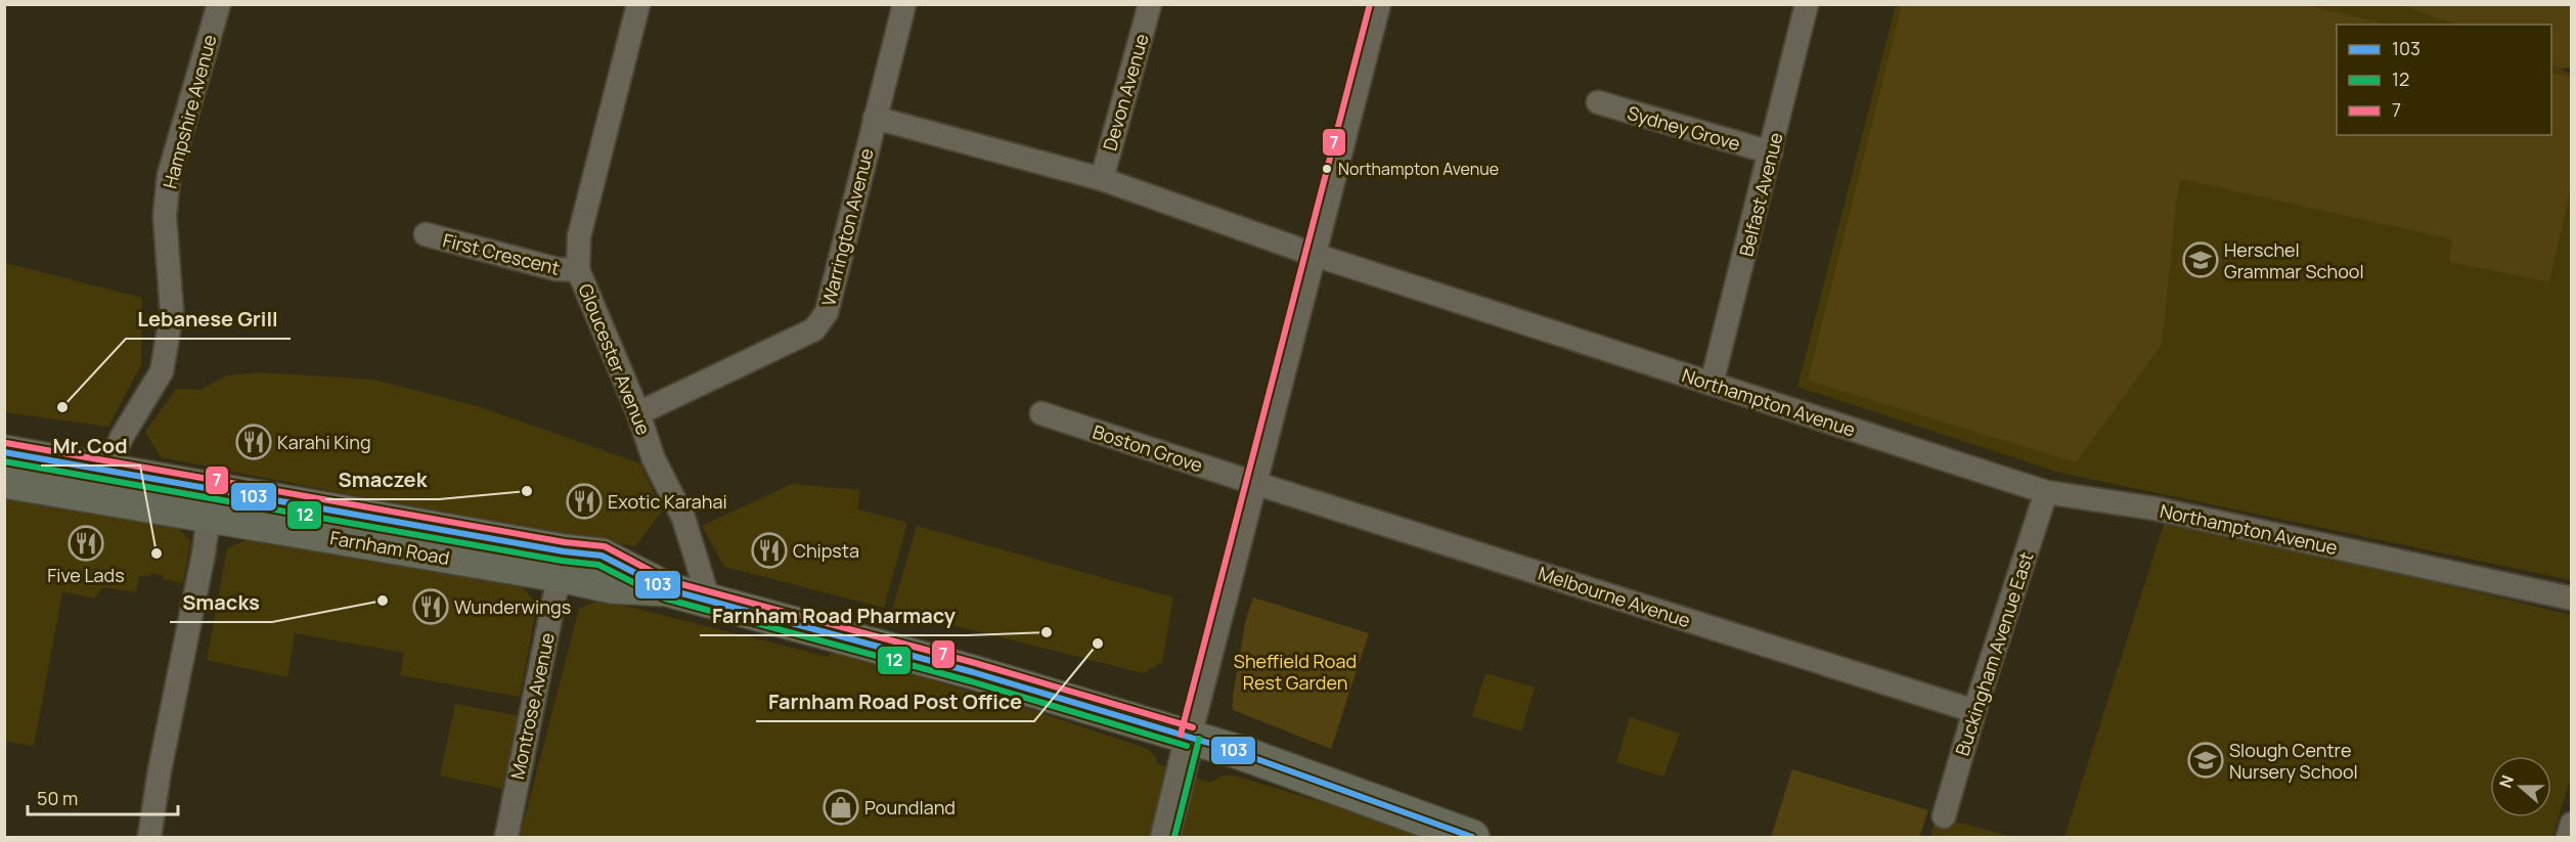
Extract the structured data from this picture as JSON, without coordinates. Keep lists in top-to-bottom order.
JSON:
{
  "streets": {
    "main road": ["Farnham Road"],
    "street": [
      "Devon Avenue",
      "Hampshire Avenue",
      "Sydney Grove",
      "Belfast Avenue",
      "Warrington Avenue",
      "First Crescent",
      "Gloucester Avenue",
      "Northampton Avenue",
      "Boston Grove",
      "Melbourne Avenue",
      "Buckingham Avenue East",
      "Montrose Avenue"
    ]
  },
  "crossings": [
    ["Devon Avenue", "Northampton Avenue"],
    ["Hampshire Avenue", "Farnham Road"],
    ["Sydney Grove", "Belfast Avenue"],
    ["Belfast Avenue", "Northampton Avenue"],
    ["Warrington Avenue", "Gloucester Avenue"],
    ["Warrington Avenue", "Northampton Avenue"],
    ["First Crescent", "Gloucester Avenue"],
    ["Gloucester Avenue", "Farnham Road"],
    ["Northampton Avenue", "Buckingham Avenue East"],
    ["Boston Grove", "Melbourne Avenue"],
    ["Farnham Road", "Montrose Avenue"],
    ["Melbourne Avenue", "Buckingham Avenue East"]
  ],
  "parks": ["Sheffield Road Rest Garden"],
  "places": {
    "other": [
      "Northampton Avenue",
      "Lebanese Grill",
      "Smaczek",
      "Mr. Cod",
      "Smacks",
      "Farnham Road Pharmacy",
      "Farnham Road Post Office"
    ],
    "school or university": ["Herschel Grammar School", "Slough Centre Nursery School"],
    "restaurant": [
      "Karahi King",
      "Exotic Karahai",
      "Five Lads",
      "Chipsta",
      "Wunderwings"
    ],
    "shop": ["Poundland"]
  },
  "lines": ["transit line 7", "transit line 103", "transit line 12"],
  "legend": ["103", "12", "7"],
  "scale_bar": "50 m",
  "north": "left"
}
